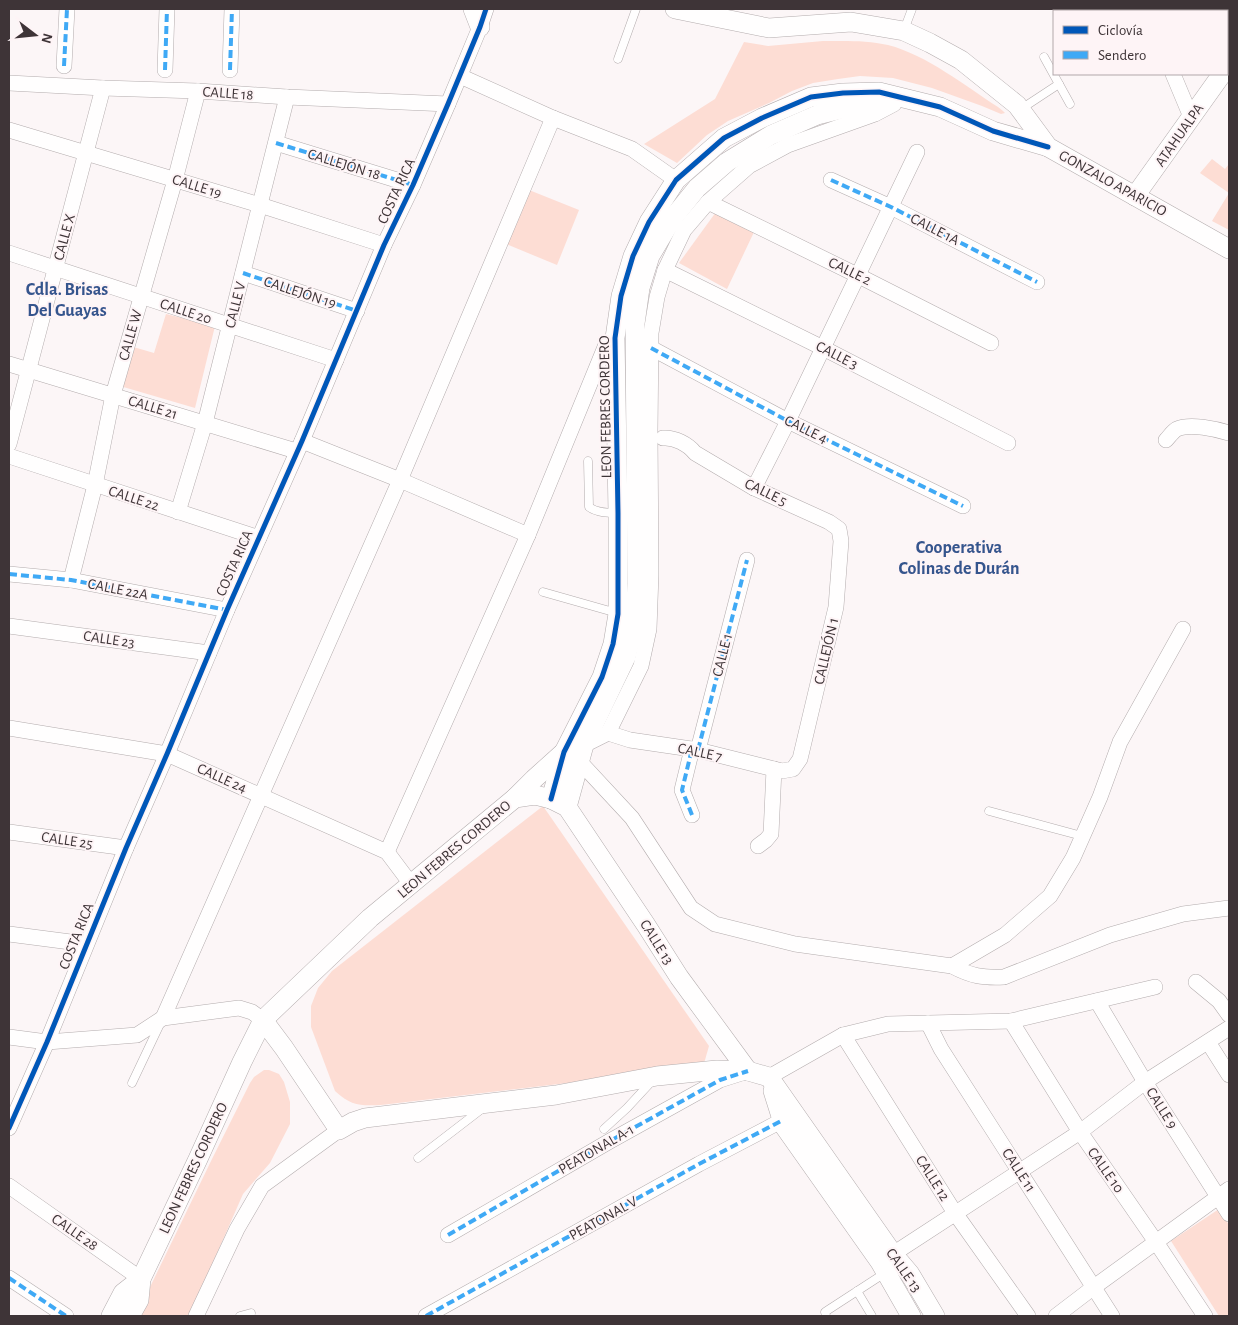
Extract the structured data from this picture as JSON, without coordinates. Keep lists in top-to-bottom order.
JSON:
{
  "streets": {
    "street": [
      "CALLE 18",
      "ATAHUALPA",
      "CALLEJÓN 18",
      "GONZALO APARICIO",
      "CALLE 19",
      "COSTA RICA",
      "CALLE 1A",
      "CALLE X",
      "CALLE 2",
      "CALLEJÓN 19",
      "CALLE V",
      "CALLE 20",
      "CALLE W",
      "CALLE 3",
      "CALLE 21",
      "LEON FEBRES CORDERO",
      "CALLE 4",
      "CALLE 5",
      "CALLE 22",
      "CALLE 22A",
      "CALLE 23",
      "CALLEJÓN 1",
      "CALLE 1",
      "CALLE 7",
      "CALLE 24",
      "CALLE 25",
      "CALLE 13",
      "CALLE 9",
      "PEATONAL A-1",
      "CALLE 11",
      "CALLE 10",
      "CALLE 12",
      "PEATONAL V",
      "CALLE 28"
    ]
  },
  "crossings": [
    ["CALLE 18", "COSTA RICA"],
    ["CALLE 18", "CALLE X"],
    ["CALLE 18", "CALLE V"],
    ["CALLE 18", "CALLE W"],
    ["ATAHUALPA", "GONZALO APARICIO"],
    ["CALLEJÓN 18", "COSTA RICA"],
    ["CALLEJÓN 18", "CALLE V"],
    ["GONZALO APARICIO", "LEON FEBRES CORDERO"],
    ["CALLE 19", "COSTA RICA"],
    ["CALLE 19", "CALLE X"],
    ["CALLE 19", "CALLE V"],
    ["CALLE 19", "CALLE W"],
    ["COSTA RICA", "CALLEJÓN 19"],
    ["COSTA RICA", "CALLE 20"],
    ["COSTA RICA", "CALLE 21"],
    ["COSTA RICA", "CALLE 22"],
    ["COSTA RICA", "CALLE 22A"],
    ["COSTA RICA", "CALLE 23"],
    ["COSTA RICA", "CALLE 24"],
    ["COSTA RICA", "CALLE 25"],
    ["CALLE X", "CALLE 20"],
    ["CALLE X", "CALLE 21"],
    ["CALLEJÓN 19", "CALLE V"],
    ["CALLE V", "CALLE 20"],
    ["CALLE V", "CALLE 21"],
    ["CALLE V", "CALLE 22"],
    ["CALLE 20", "CALLE W"],
    ["CALLE W", "CALLE 21"],
    ["CALLE W", "CALLE 22"],
    ["CALLE W", "CALLE 22A"],
    ["LEON FEBRES CORDERO", "CALLE 5"],
    ["LEON FEBRES CORDERO", "CALLE 24"],
    ["LEON FEBRES CORDERO", "CALLE 13"],
    ["LEON FEBRES CORDERO", "CALLE 28"],
    ["CALLE 5", "CALLEJÓN 1"],
    ["CALLEJÓN 1", "CALLE 7"],
    ["CALLE 1", "CALLE 7"],
    ["CALLE 13", "PEATONAL A-1"],
    ["CALLE 13", "PEATONAL V"]
  ],
  "districts": ["Cdla. Brisas Del Guayas", "Cooperativa Colinas de Durán"],
  "legend": ["Ciclovía", "Sendero"],
  "north": "right"
}
